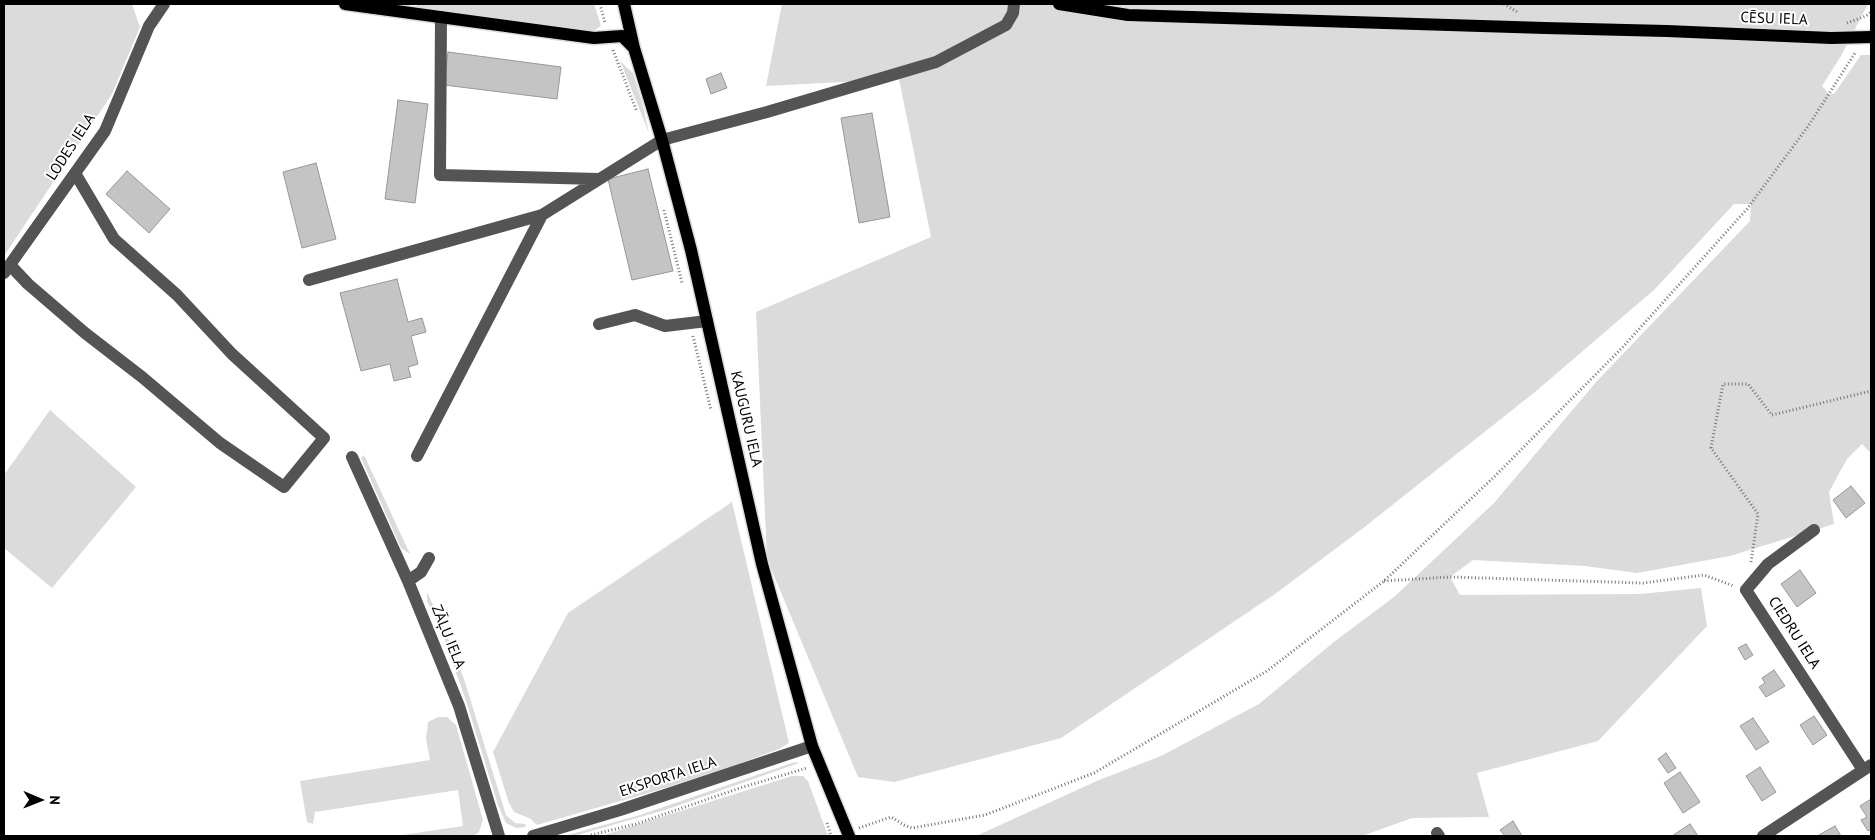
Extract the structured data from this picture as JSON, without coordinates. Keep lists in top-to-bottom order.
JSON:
{
  "streets": {
    "main road": ["CĒSU IELA", "KAUGURU IELA"],
    "street": [
      "LODES IELA",
      "CIEDRU IELA",
      "ZĀĻU IELA",
      "EKSPORTA IELA"
    ]
  },
  "crossings": [
    ["KAUGURU IELA", "EKSPORTA IELA"]
  ],
  "north": "right"
}
